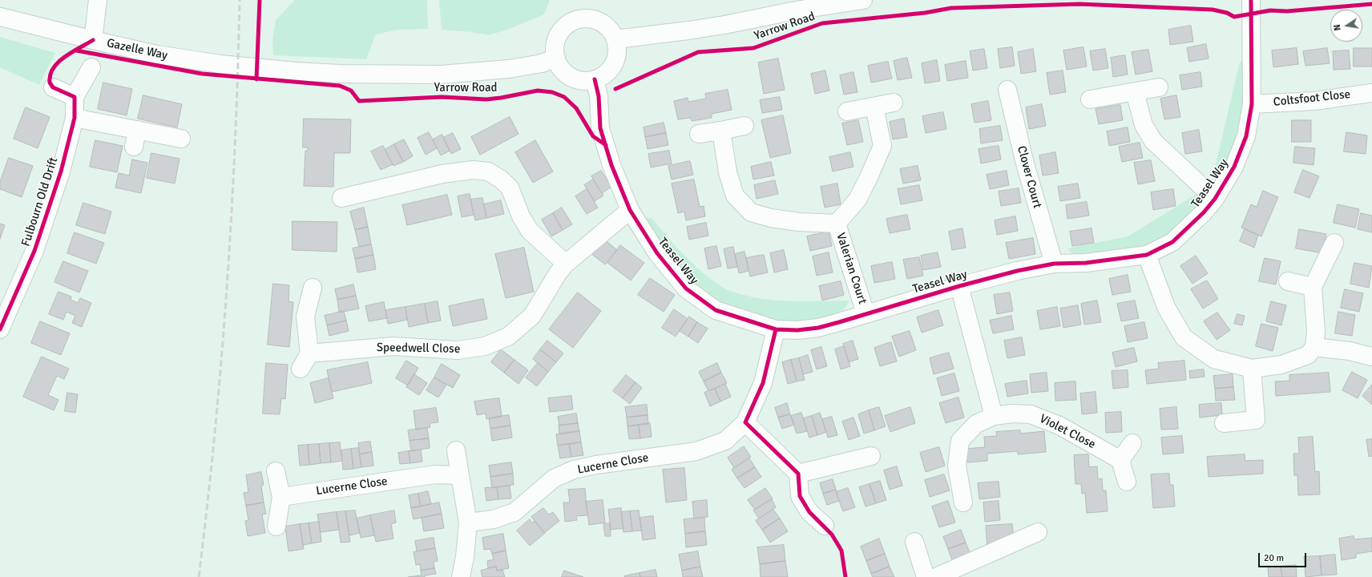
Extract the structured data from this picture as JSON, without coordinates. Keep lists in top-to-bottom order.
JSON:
{
  "streets": {
    "street": [
      "Yarrow Road",
      "Gazelle Way",
      "Coltsfoot Close",
      "Clover Court",
      "Teasel Way",
      "Fulbourn Old Drift",
      "Valerian Court",
      "Speedwell Close",
      "Violet Close",
      "Lucerne Close"
    ]
  },
  "crossings": [
    ["Yarrow Road", "Gazelle Way"],
    ["Yarrow Road", "Teasel Way"],
    ["Coltsfoot Close", "Teasel Way"],
    ["Clover Court", "Teasel Way"],
    ["Teasel Way", "Valerian Court"],
    ["Teasel Way", "Speedwell Close"],
    ["Teasel Way", "Lucerne Close"]
  ],
  "scale_bar": "20 m",
  "north": "left"
}
